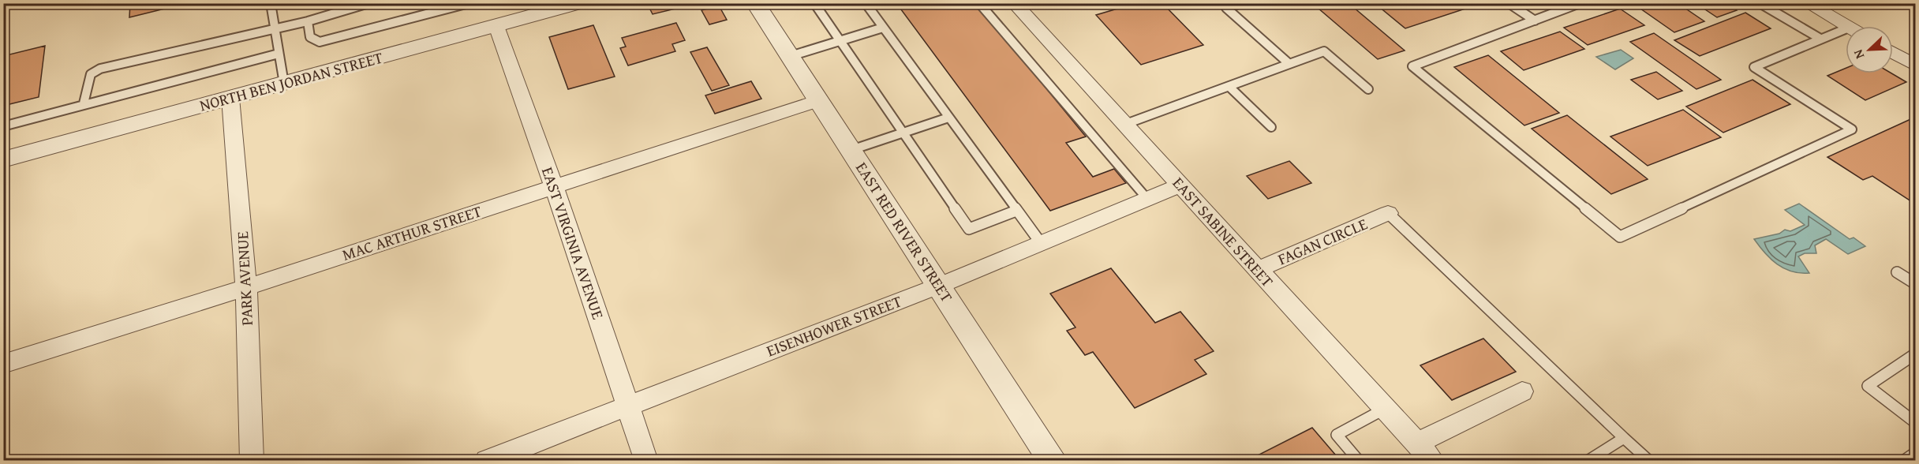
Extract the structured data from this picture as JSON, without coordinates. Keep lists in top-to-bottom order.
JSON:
{
  "streets": {
    "street": [
      "NORTH BEN JORDAN STREET",
      "EAST RED RIVER STREET",
      "EAST SABINE STREET",
      "MAC ARTHUR STREET",
      "FAGAN CIRCLE",
      "EAST VIRGINIA AVENUE",
      "PARK AVENUE",
      "EISENHOWER STREET"
    ]
  },
  "crossings": [
    ["NORTH BEN JORDAN STREET", "EAST VIRGINIA AVENUE"],
    ["NORTH BEN JORDAN STREET", "PARK AVENUE"],
    ["EAST RED RIVER STREET", "MAC ARTHUR STREET"],
    ["EAST RED RIVER STREET", "EISENHOWER STREET"],
    ["EAST SABINE STREET", "FAGAN CIRCLE"],
    ["EAST SABINE STREET", "EISENHOWER STREET"],
    ["MAC ARTHUR STREET", "EAST VIRGINIA AVENUE"],
    ["MAC ARTHUR STREET", "PARK AVENUE"],
    ["EAST VIRGINIA AVENUE", "EISENHOWER STREET"]
  ],
  "north": "bottom left"
}
